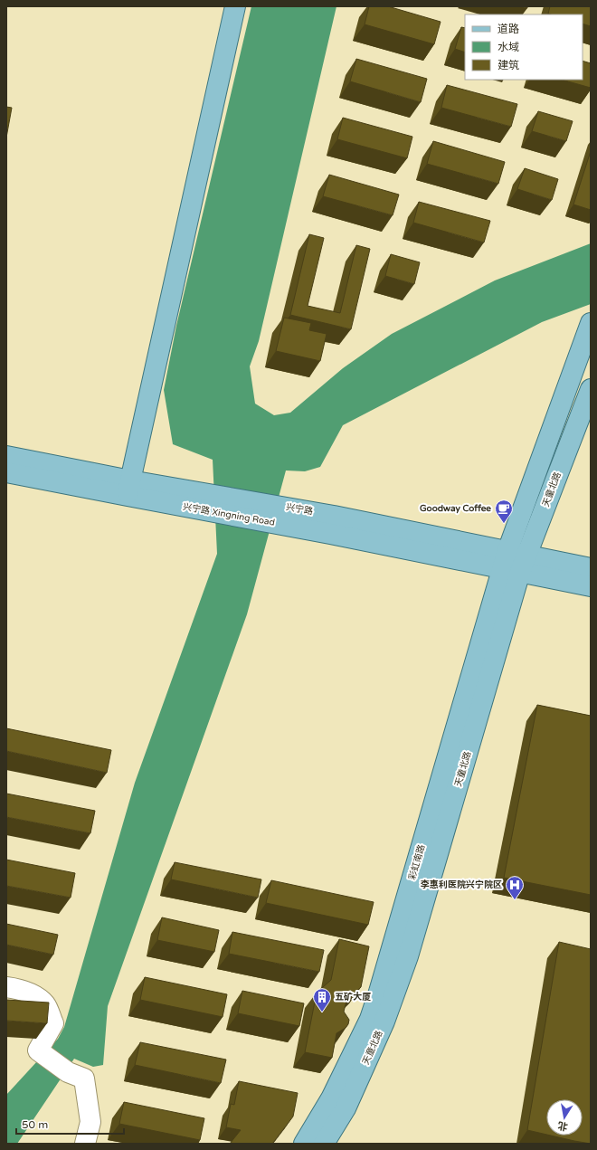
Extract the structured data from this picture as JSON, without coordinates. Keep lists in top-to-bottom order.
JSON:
{
  "streets": {
    "main road": ["天童北路", "兴宁路 Xingning Road", "彩虹南路"]
  },
  "crossings": [
    ["天童北路", "兴宁路 Xingning Road"],
    ["天童北路", "彩虹南路"],
    ["兴宁路 Xingning Road", "彩虹南路"]
  ],
  "places": {
    "cafe": ["Goodway Coffee"],
    "hospital": ["李惠利医院兴宁院区"],
    "building": ["五矿大厦"]
  },
  "legend": ["道路", "水域", "建筑"],
  "scale_bar": "50 m",
  "north": "bottom"
}
